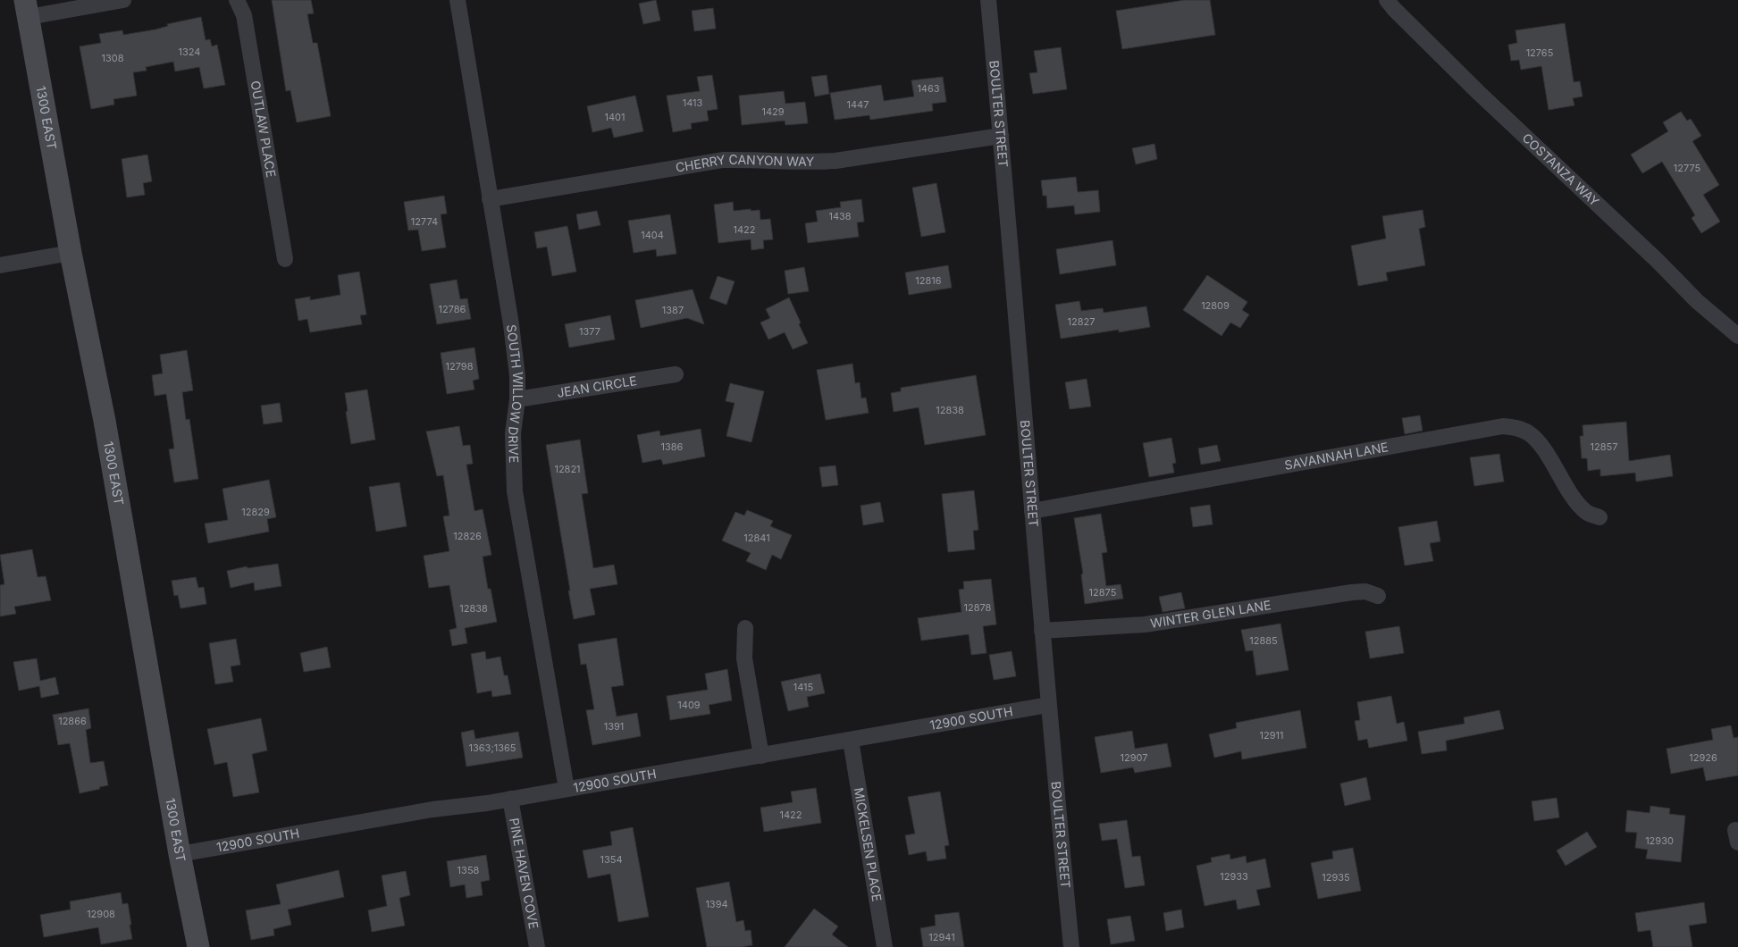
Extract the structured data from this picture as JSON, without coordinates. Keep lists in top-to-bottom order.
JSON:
{
  "streets": {
    "main road": ["1300 EAST"],
    "street": [
      "BOULTER STREET",
      "OUTLAW PLACE",
      "CHERRY CANYON WAY",
      "COSTANZA WAY",
      "JEAN CIRCLE",
      "SOUTH WILLOW DRIVE",
      "SAVANNAH LANE",
      "WINTER GLEN LANE",
      "12900 SOUTH",
      "MICKELSEN PLACE",
      "PINE HAVEN COVE"
    ]
  },
  "crossings": [
    ["BOULTER STREET", "CHERRY CANYON WAY"],
    ["BOULTER STREET", "SAVANNAH LANE"],
    ["BOULTER STREET", "WINTER GLEN LANE"],
    ["BOULTER STREET", "12900 SOUTH"],
    ["1300 EAST", "12900 SOUTH"],
    ["CHERRY CANYON WAY", "SOUTH WILLOW DRIVE"],
    ["JEAN CIRCLE", "SOUTH WILLOW DRIVE"],
    ["SOUTH WILLOW DRIVE", "12900 SOUTH"],
    ["12900 SOUTH", "MICKELSEN PLACE"],
    ["12900 SOUTH", "PINE HAVEN COVE"]
  ],
  "house_numbers": [
    "1324",
    "12765",
    "1308",
    "1463",
    "1413",
    "1447",
    "1429",
    "1401",
    "12775",
    "1438",
    "12774",
    "1422",
    "1404",
    "12816",
    "12809",
    "12786",
    "1387",
    "12827",
    "1377",
    "12798",
    "12838",
    "1386",
    "12857",
    "12821",
    "12829",
    "12826",
    "12841",
    "12875",
    "12878",
    "12838",
    "12885",
    "1415",
    "1409",
    "12866",
    "1391",
    "12911",
    "1363;1365",
    "12907",
    "12926",
    "1422",
    "12930",
    "1354",
    "1358",
    "12933",
    "12935",
    "1394",
    "12908",
    "12941"
  ]
}
